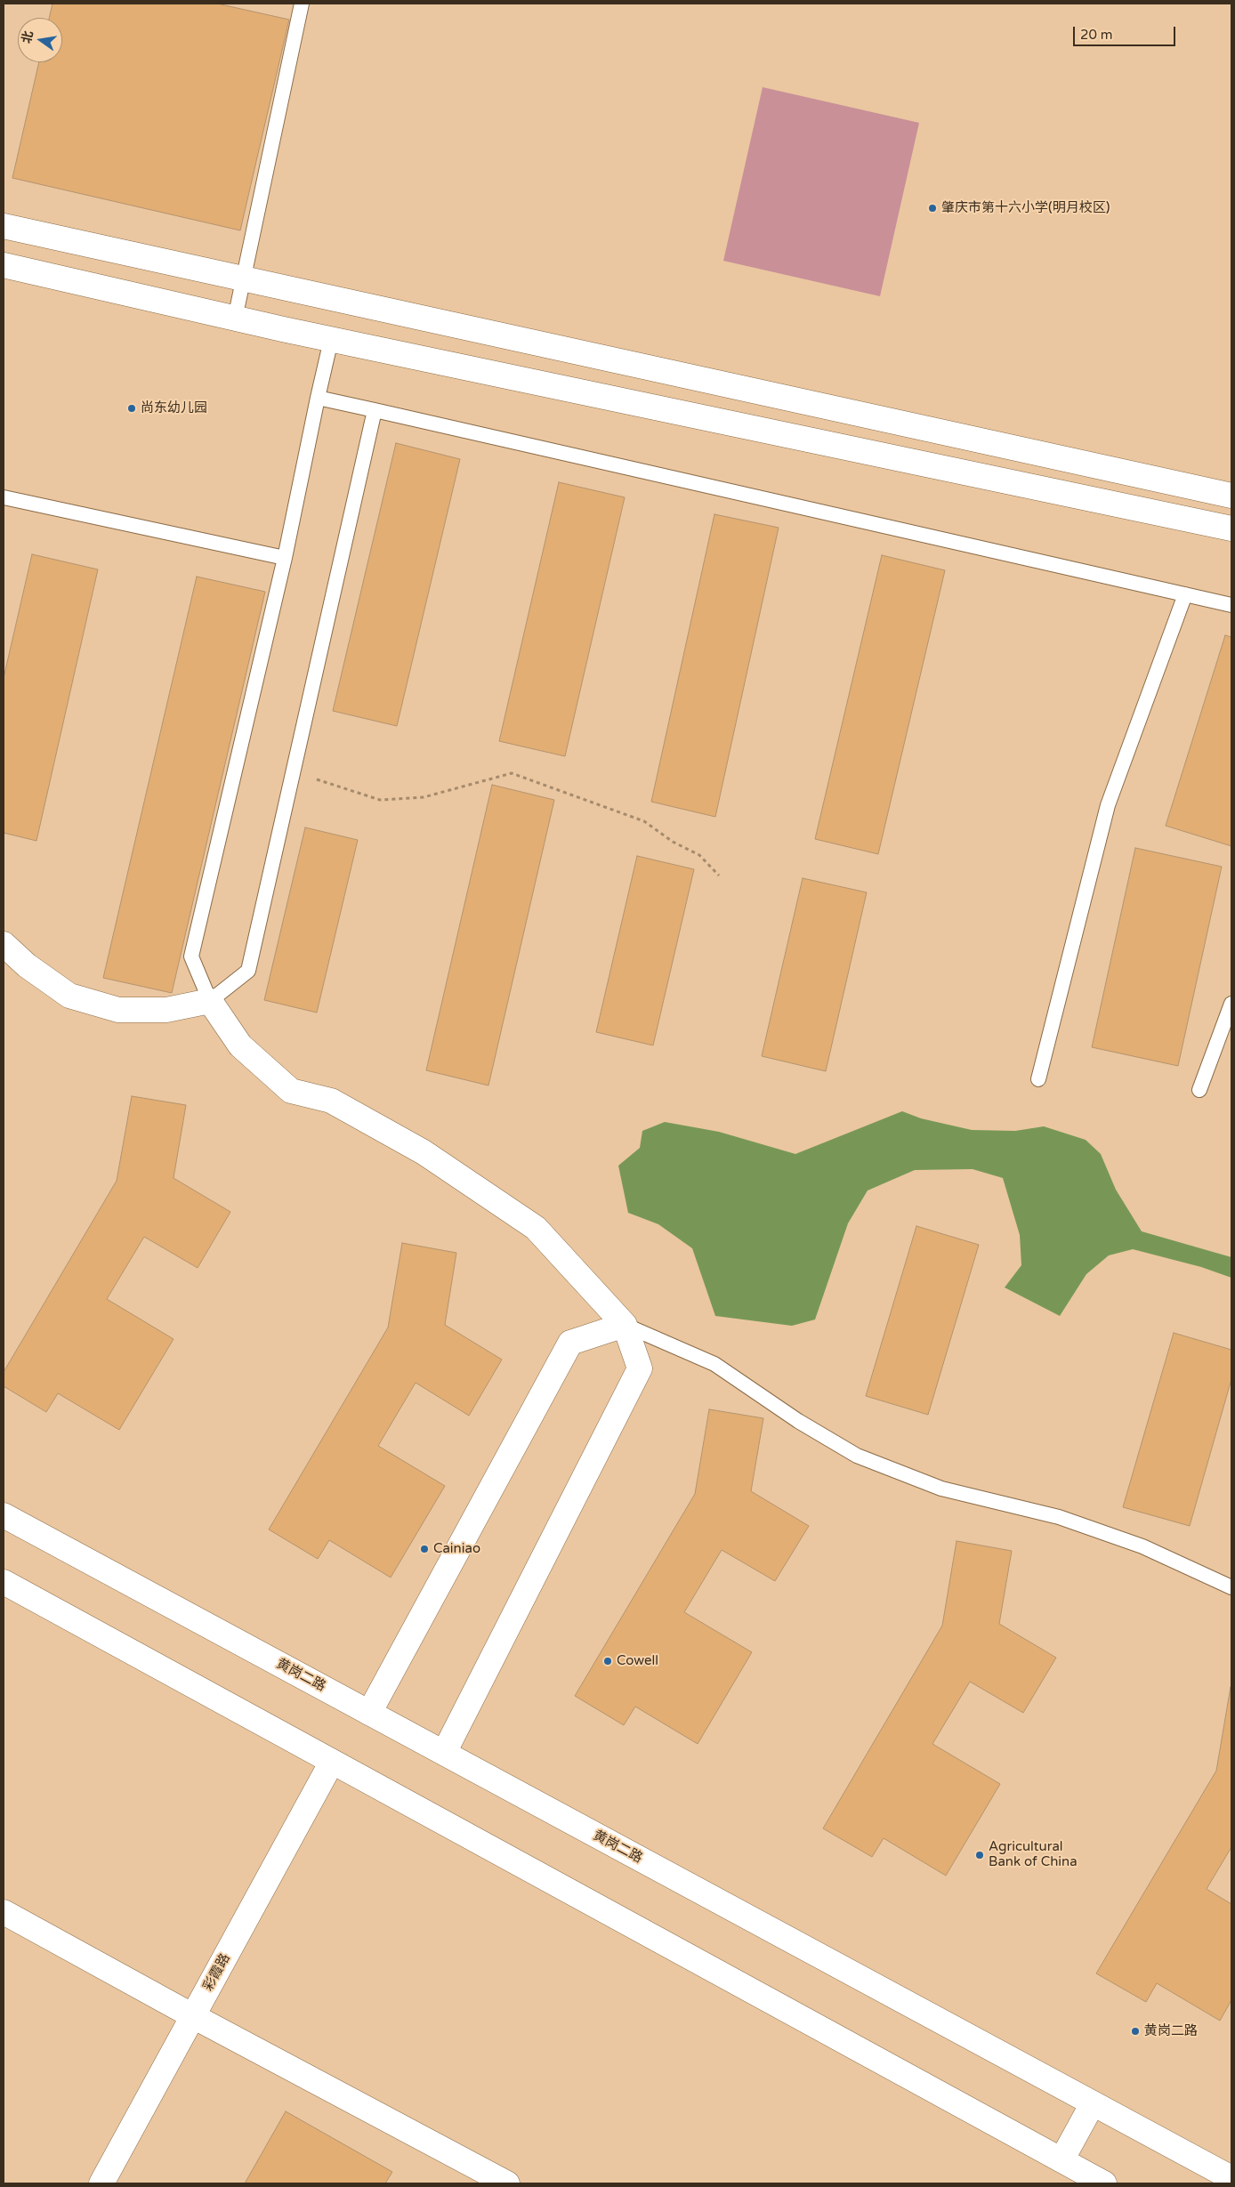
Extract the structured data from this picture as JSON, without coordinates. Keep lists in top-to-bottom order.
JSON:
{
  "streets": {
    "street": ["黄岗二路", "彩霞路"]
  },
  "places": [
    "肇庆市第十六小学(明月校区)",
    "尚东幼儿园",
    "Cainiao",
    "Cowell",
    "Agricultural Bank of China",
    "黄岗二路"
  ],
  "scale_bar": "20 m",
  "north": "left"
}
